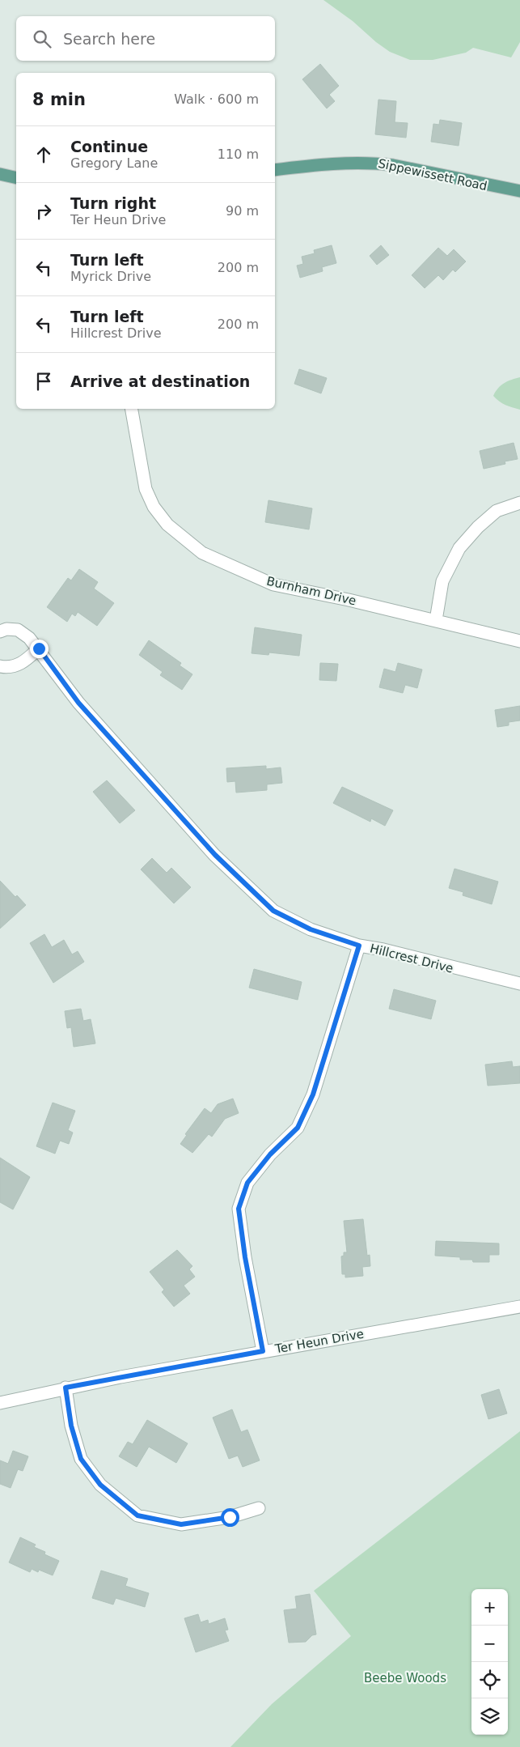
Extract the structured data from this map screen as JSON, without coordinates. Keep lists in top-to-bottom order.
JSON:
{
  "streets": {
    "main road": ["Sippewissett Road"],
    "street": ["Burnham Drive", "Hillcrest Drive", "Ter Heun Drive"]
  },
  "parks": ["Beebe Woods"],
  "page": {
    "search": "Search here",
    "heading": ["8 min", "Walk · 600 m"],
    "list": [
      ["Continue", "Gregory Lane", "110 m"],
      ["Turn right", "Ter Heun Drive", "90 m"],
      ["Turn left", "Myrick Drive", "200 m"],
      ["Turn left", "Hillcrest Drive", "200 m"],
      "Arrive at destination"
    ],
    "map_buttons": ["+", "−"]
  }
}
